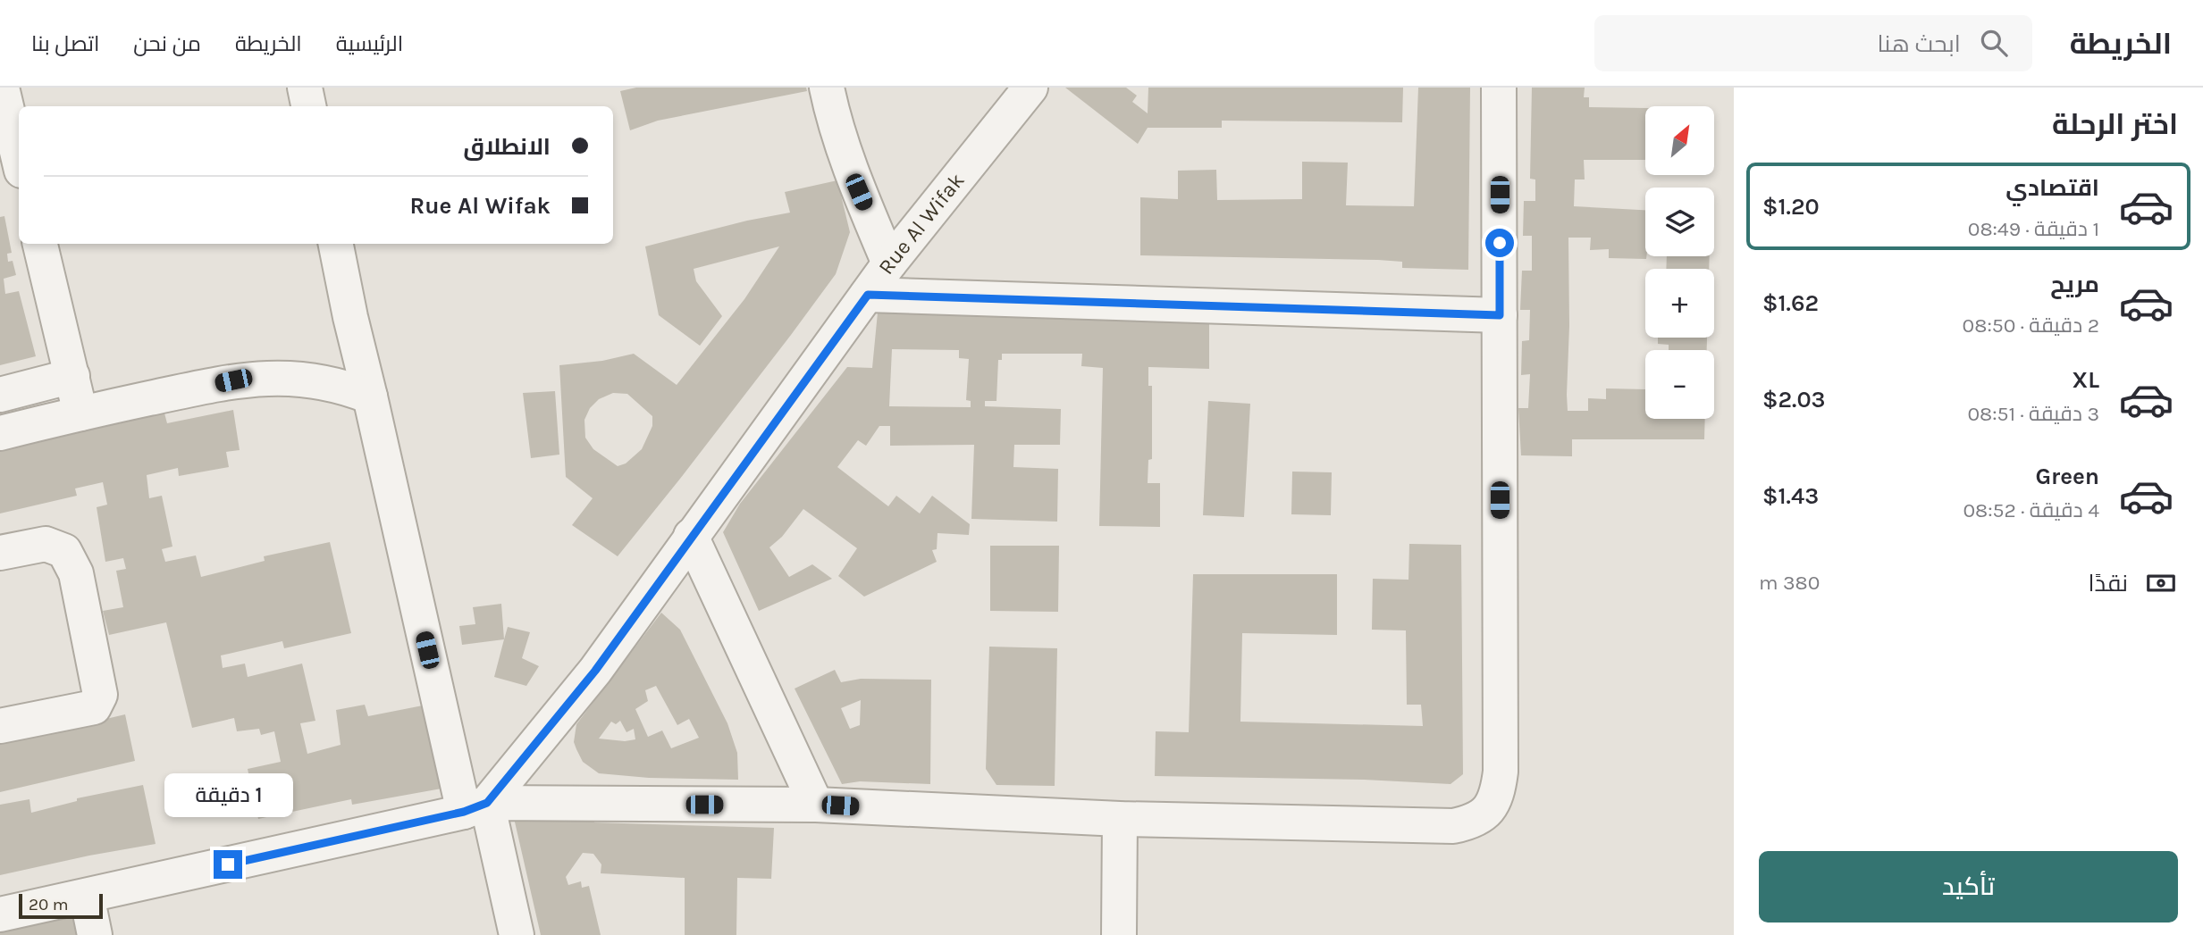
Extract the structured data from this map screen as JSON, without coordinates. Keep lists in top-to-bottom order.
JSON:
{
  "streets": {
    "street": ["Rue Al Wifak"]
  },
  "scale_bar": "20 m",
  "north": "top right",
  "page": {
    "header": "الخريطة",
    "search": "ابحث هنا",
    "nav": [
      "الرئيسية",
      "الخريطة",
      "من نحن",
      "اتصل بنا"
    ],
    "heading": "اختر الرحلة",
    "map_buttons": ["+", "−"],
    "banner": ["الانطلاق", "Rue Al Wifak"],
    "list": [
      {
        "name": "اقتصادي",
        "note": "1 دقيقة · 08:49",
        "value": "$1.20"
      },
      {
        "name": "مريح",
        "note": "2 دقيقة · 08:50",
        "value": "$1.62"
      },
      {
        "name": "XL",
        "note": "3 دقيقة · 08:51",
        "value": "$2.03"
      },
      {
        "name": "Green",
        "note": "4 دقيقة · 08:52",
        "value": "$1.43"
      }
    ],
    "pay": ["نقدًا", "380 m"],
    "bubble": "1 دقيقة",
    "buttons": "تأكيد",
    "scale": "20 m"
  }
}
